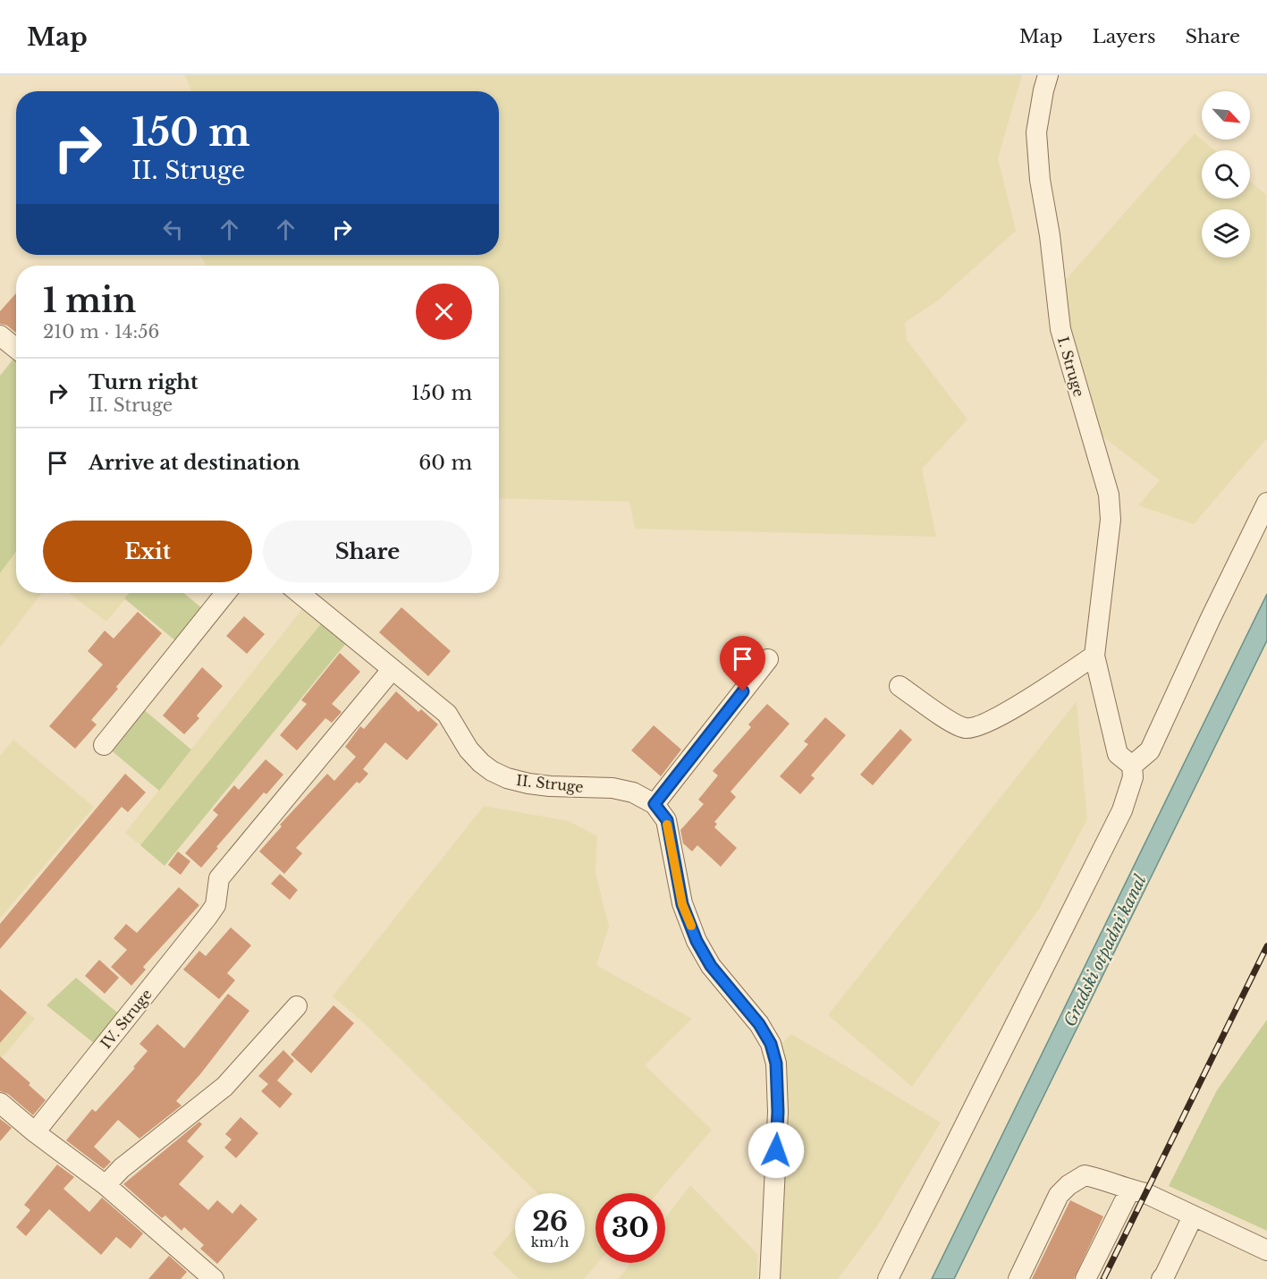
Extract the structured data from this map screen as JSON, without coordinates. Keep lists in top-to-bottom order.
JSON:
{
  "streets": {
    "street": ["I. Struge", "II. Struge", "IV. Struge"]
  },
  "crossings": [
    ["II. Struge", "IV. Struge"]
  ],
  "water": ["Gradski otpadni kanal"],
  "north": "bottom right",
  "page": {
    "header": "Map",
    "nav": ["Map", "Layers", "Share"],
    "turn": ["150 m", "II. Struge"],
    "heading": ["1 min", "210 m · 14:56"],
    "list": [
      {
        "name": "Turn right",
        "note": "II. Struge",
        "value": "150 m"
      },
      {
        "name": "Arrive at destination",
        "value": "60 m"
      }
    ],
    "buttons": ["Exit", "Share"],
    "speed": "26 km/h",
    "limit": "30"
  }
}
